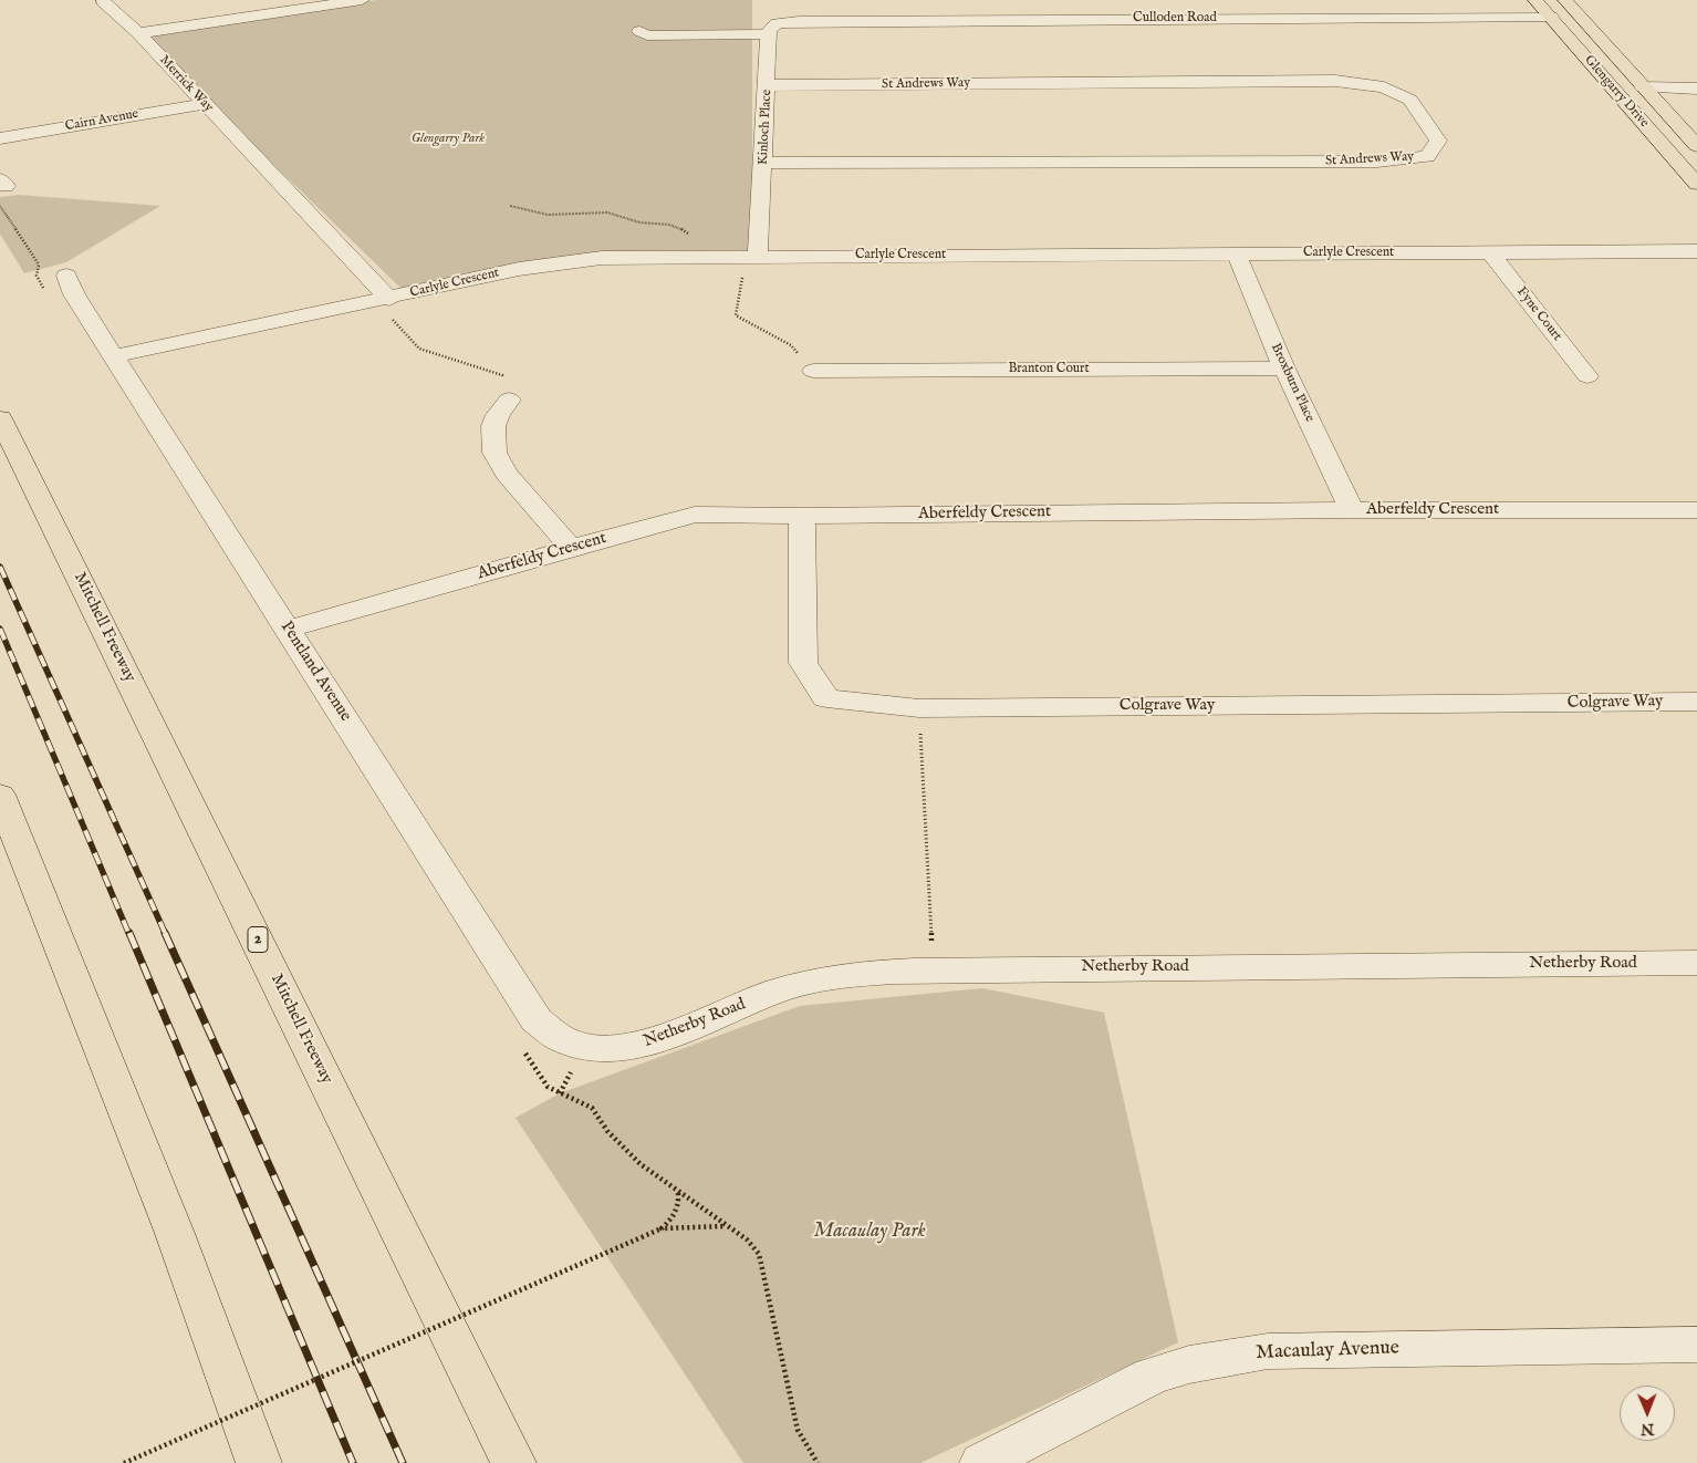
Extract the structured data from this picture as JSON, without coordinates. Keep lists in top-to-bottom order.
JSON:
{
  "streets": {
    "main road": ["Glengarry Drive", "Mitchell Freeway", "2"],
    "street": [
      "Culloden Road",
      "Merrick Way",
      "St Andrews Way",
      "Cairn Avenue",
      "Kinloch Place",
      "Carlyle Crescent",
      "Fyne Court",
      "Branton Court",
      "Broxburn Place",
      "Aberfeldy Crescent",
      "Pentland Avenue",
      "Colgrave Way",
      "Netherby Road",
      "Macaulay Avenue"
    ]
  },
  "crossings": [
    ["Culloden Road", "Glengarry Drive"],
    ["Culloden Road", "Kinloch Place"],
    ["Merrick Way", "Cairn Avenue"],
    ["Merrick Way", "Carlyle Crescent"],
    ["St Andrews Way", "Kinloch Place"],
    ["Kinloch Place", "Carlyle Crescent"],
    ["Carlyle Crescent", "Fyne Court"],
    ["Carlyle Crescent", "Broxburn Place"],
    ["Carlyle Crescent", "Pentland Avenue"],
    ["Branton Court", "Broxburn Place"],
    ["Broxburn Place", "Aberfeldy Crescent"],
    ["Aberfeldy Crescent", "Pentland Avenue"],
    ["Aberfeldy Crescent", "Colgrave Way"],
    ["Pentland Avenue", "Netherby Road"]
  ],
  "parks": ["Glengarry Park", "Macaulay Park"],
  "north": "bottom"
}
